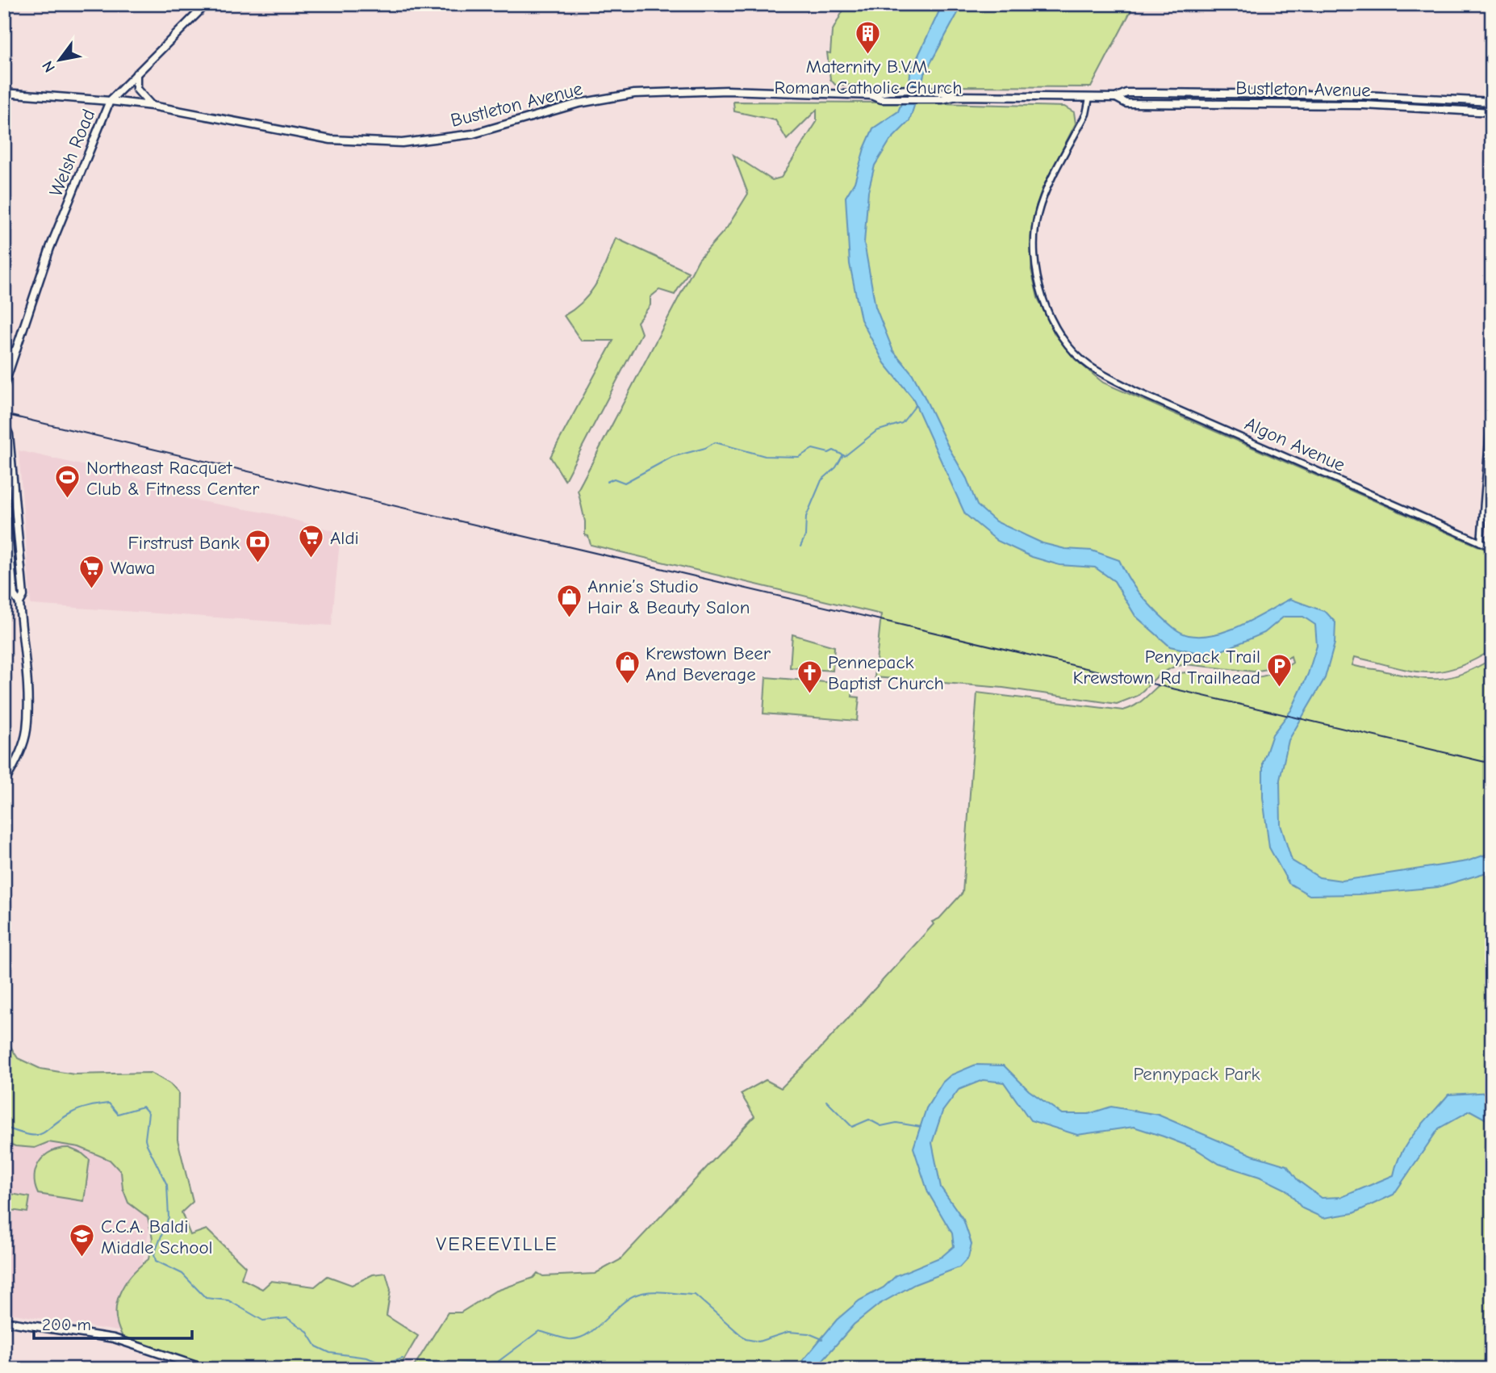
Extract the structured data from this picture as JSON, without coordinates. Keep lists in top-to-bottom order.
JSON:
{
  "streets": {
    "main road": ["Bustleton Avenue", "Welsh Road"],
    "street": ["Algon Avenue"]
  },
  "crossings": [
    ["Bustleton Avenue", "Welsh Road"],
    ["Bustleton Avenue", "Algon Avenue"]
  ],
  "districts": ["VEREEVILLE"],
  "parks": ["Pennypack Park"],
  "places": {
    "building": ["Maternity B.V.M. Roman Catholic Church"],
    "sports": ["Northeast Racquet Club & Fitness Center"],
    "supermarket": ["Aldi", "Wawa"],
    "bank": ["Firstrust Bank"],
    "shop": ["Annie’s Studio Hair & Beauty Salon", "Krewstown Beer And Beverage"],
    "parking": ["Penypack Trail Krewstown Rd Trailhead"],
    "church": ["Pennepack Baptist Church"],
    "school or university": ["C.C.A. Baldi Middle School"]
  },
  "scale_bar": "200 m",
  "north": "bottom left"
}
